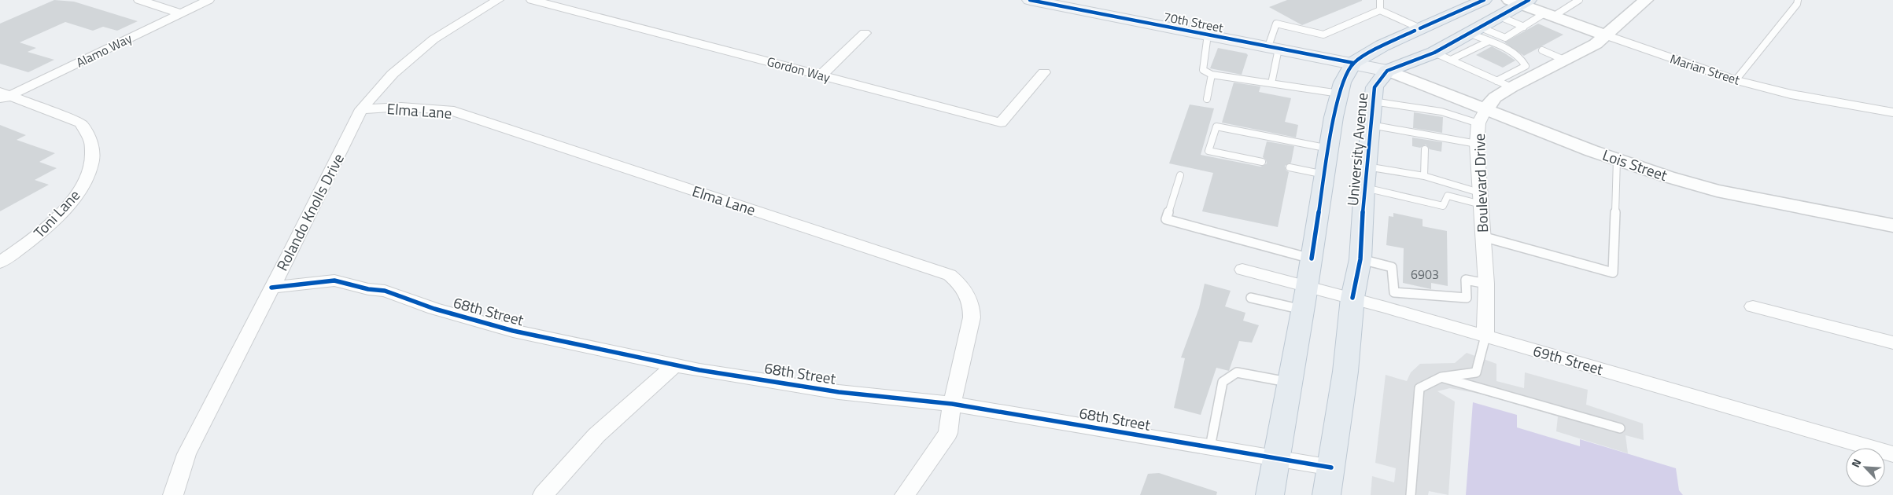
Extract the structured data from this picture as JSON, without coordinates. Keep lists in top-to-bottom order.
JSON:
{
  "streets": {
    "main road": ["70th Street", "University Avenue"],
    "street": [
      "Alamo Way",
      "Gordon Way",
      "Marian Street",
      "Elma Lane",
      "Lois Street",
      "Boulevard Drive",
      "Rolando Knolls Drive",
      "Toni Lane",
      "68th Street",
      "69th Street"
    ]
  },
  "crossings": [
    ["70th Street", "University Avenue"],
    ["70th Street", "Lois Street"],
    ["Alamo Way", "Toni Lane"],
    ["Elma Lane", "Rolando Knolls Drive"],
    ["Elma Lane", "68th Street"],
    ["University Avenue", "Lois Street"],
    ["University Avenue", "68th Street"],
    ["University Avenue", "69th Street"],
    ["Lois Street", "Boulevard Drive"],
    ["Boulevard Drive", "69th Street"],
    ["Rolando Knolls Drive", "68th Street"]
  ],
  "house_numbers": ["6903"],
  "north": "top left"
}
